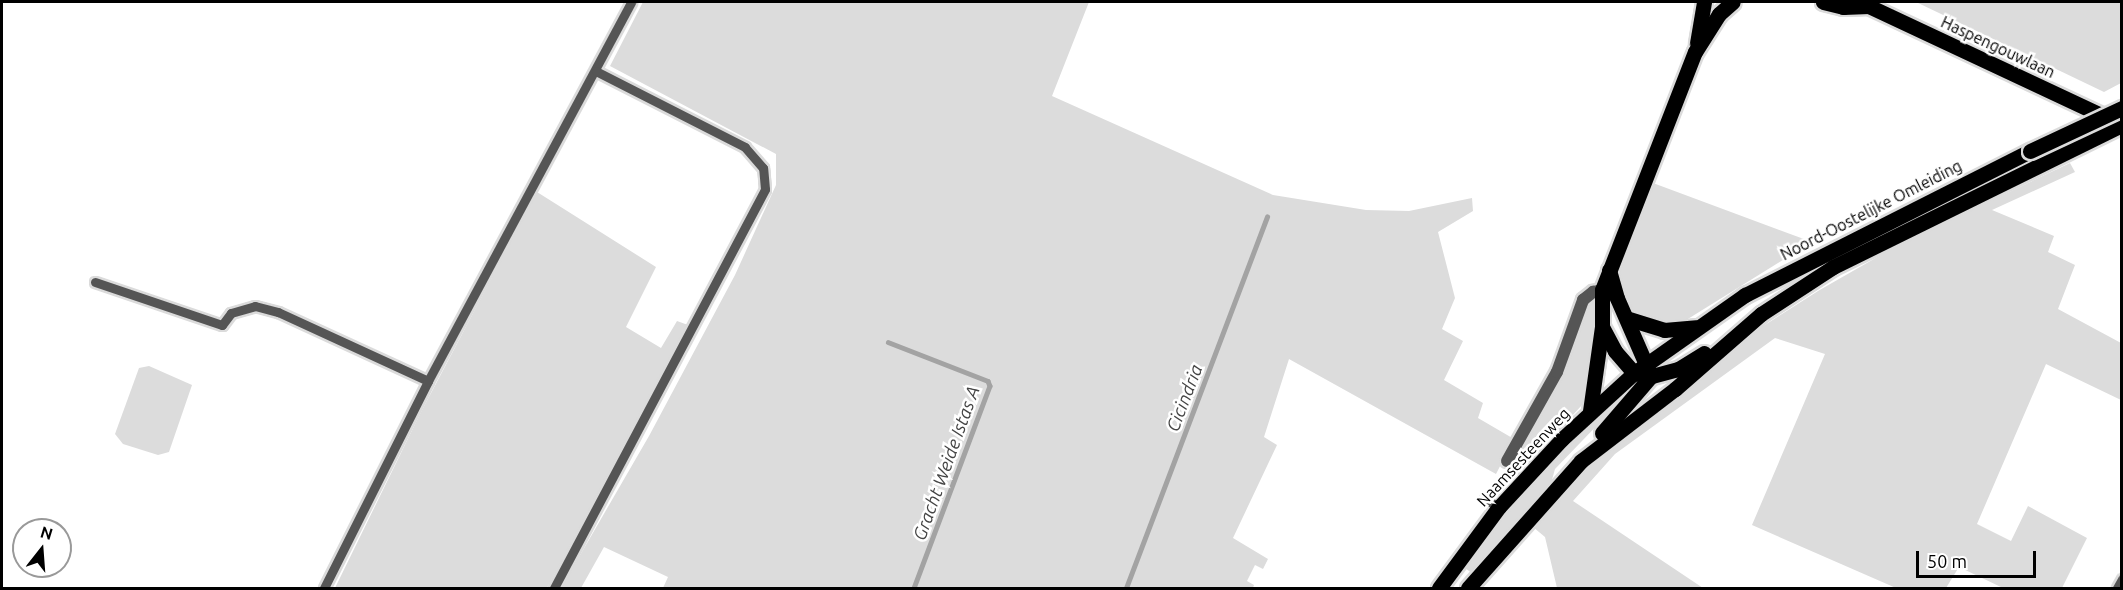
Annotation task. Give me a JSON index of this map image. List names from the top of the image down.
{
  "streets": {
    "main road": ["Haspengouwlaan", "Noord-Oostelijke Omleiding", "Naamsesteenweg"]
  },
  "crossings": [
    ["Haspengouwlaan", "Noord-Oostelijke Omleiding"],
    ["Noord-Oostelijke Omleiding", "Naamsesteenweg"]
  ],
  "water": ["Cicindria", "Gracht Weide Istas A"],
  "scale_bar": "50 m",
  "north": "top"
}
